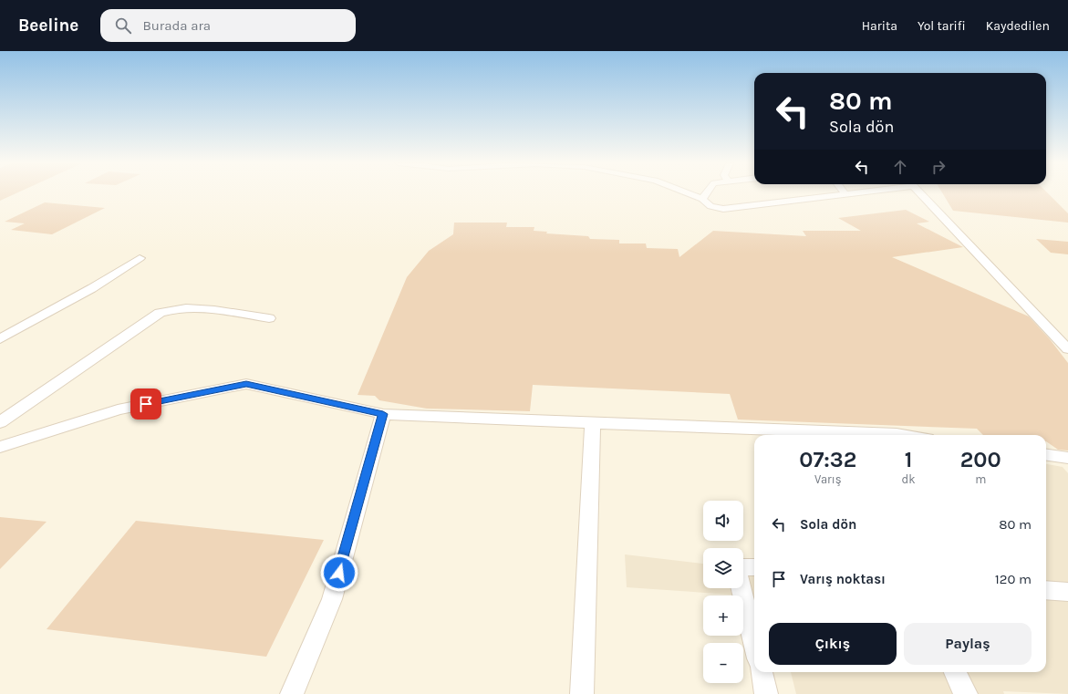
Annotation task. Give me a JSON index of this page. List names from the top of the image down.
{
  "page": {
    "header": "Beeline",
    "search": "Burada ara",
    "nav": ["Harita", "Yol tarifi", "Kaydedilen"],
    "turn": ["80 m", "Sola dön"],
    "eta": [
      "07:32",
      "Varış",
      "1",
      "dk",
      "200",
      "m"
    ],
    "list": [
      {
        "name": "Sola dön",
        "value": "80 m"
      },
      {
        "name": "Varış noktası",
        "value": "120 m"
      }
    ],
    "map_buttons": ["+", "−"],
    "buttons": ["Çıkış", "Paylaş"]
  }
}
